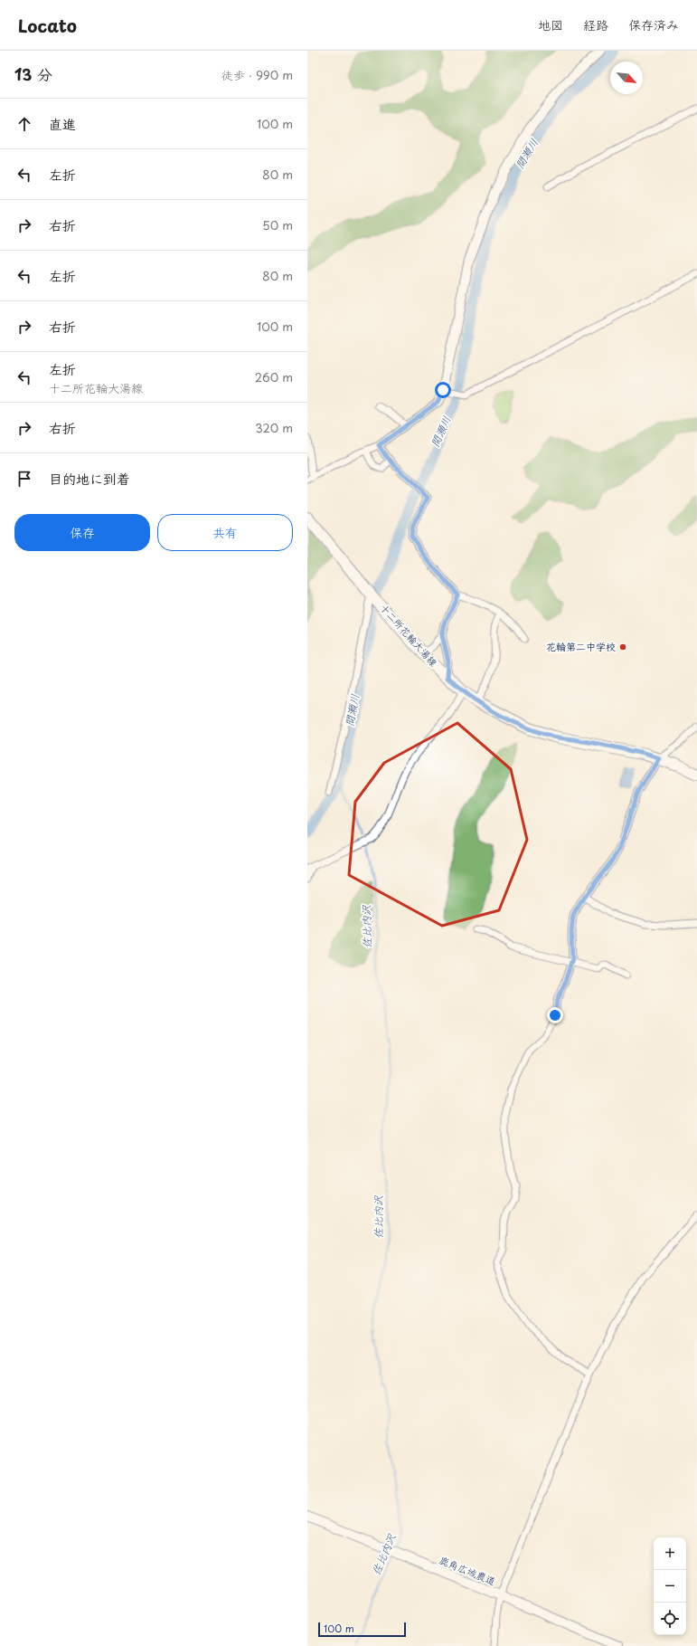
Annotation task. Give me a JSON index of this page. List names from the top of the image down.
{
  "streets": {
    "main road": ["十二所花輪大湯線"],
    "street": ["鹿角広域農道"]
  },
  "water": ["間瀬川", "佐比内沢"],
  "places": ["花輪第二中学校"],
  "scale_bar": "100 m",
  "north": "bottom right",
  "page": {
    "header": "Locato",
    "nav": ["地図", "経路", "保存済み"],
    "heading": ["13 分", "徒歩 · 990 m"],
    "list": [
      ["直進", "100 m"],
      ["左折", "80 m"],
      ["右折", "50 m"],
      ["左折", "80 m"],
      ["右折", "100 m"],
      ["左折", "十二所花輪大湯線", "260 m"],
      ["右折", "320 m"],
      "目的地に到着"
    ],
    "buttons": ["保存", "共有"],
    "map_buttons": ["+", "−"],
    "scale": "100 m"
  }
}
